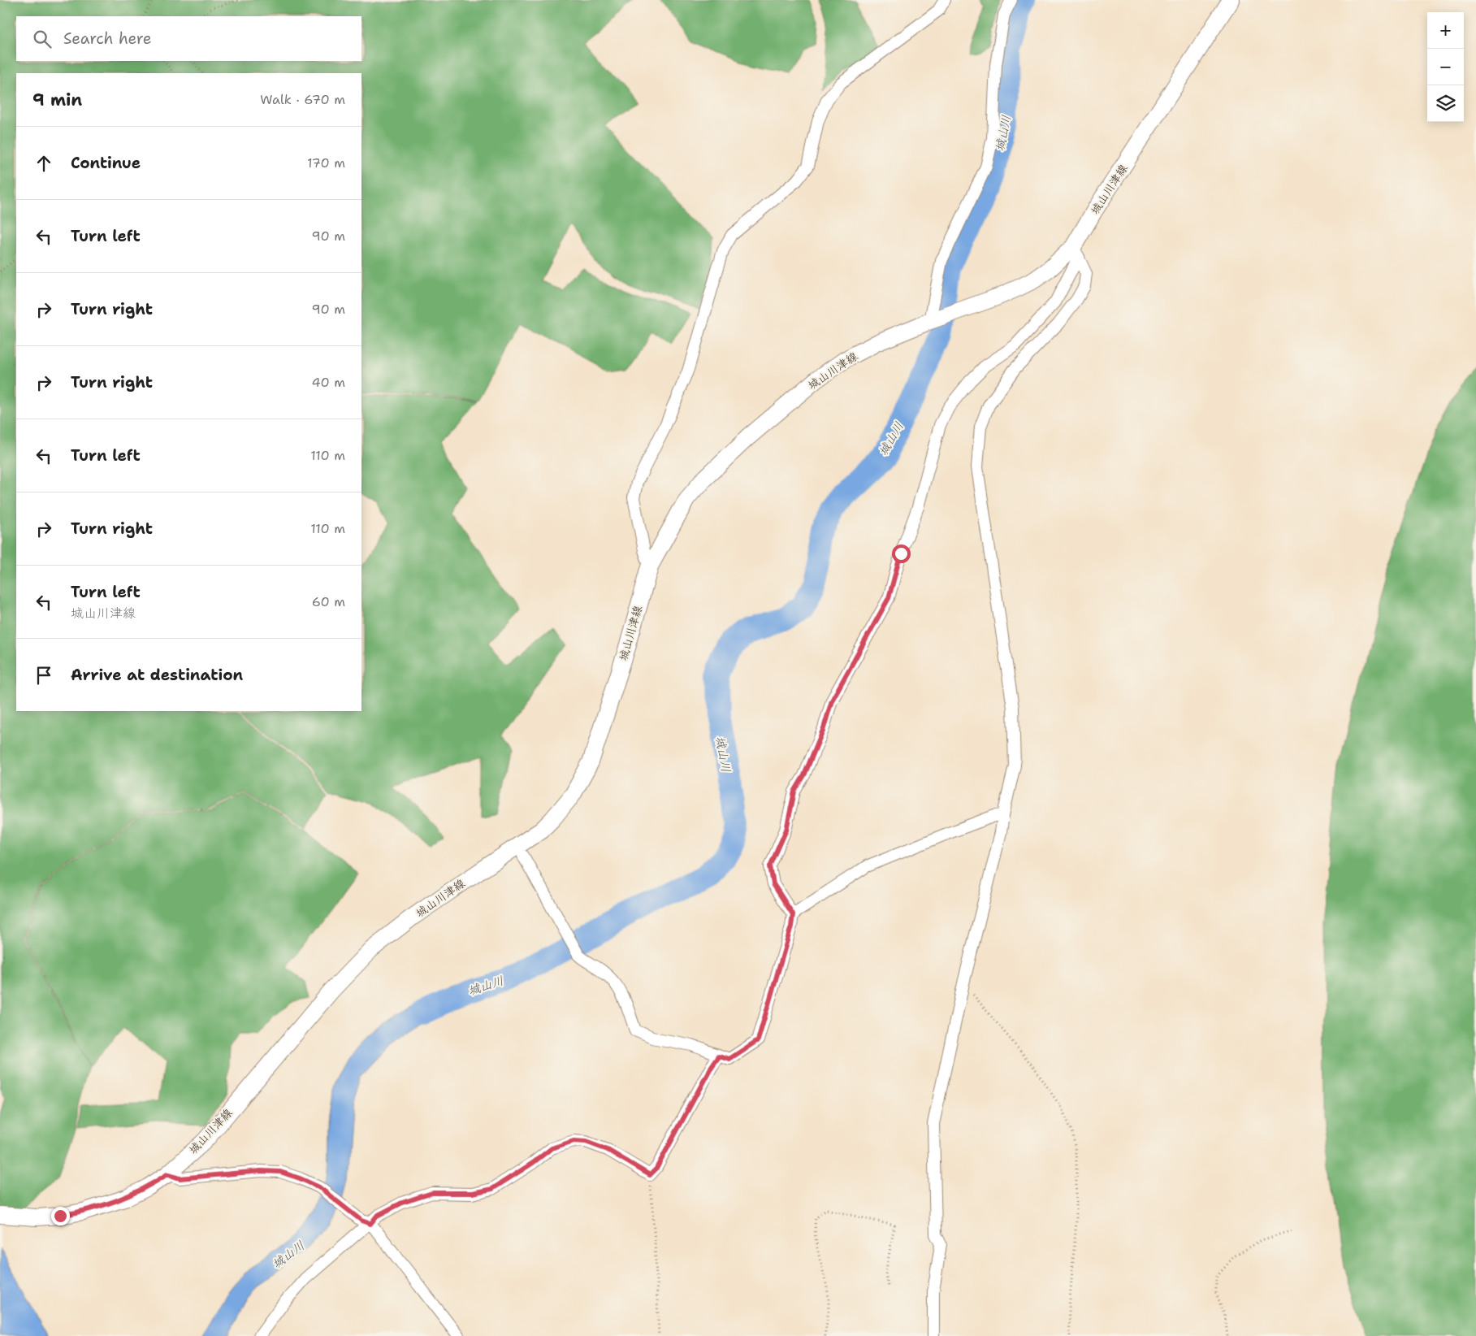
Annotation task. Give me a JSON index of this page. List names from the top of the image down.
{
  "streets": {
    "main road": ["城山川津線"]
  },
  "water": ["城山川"],
  "page": {
    "map_buttons": ["+", "−"],
    "search": "Search here",
    "heading": ["9 min", "Walk · 670 m"],
    "list": [
      ["Continue", "170 m"],
      ["Turn left", "90 m"],
      ["Turn right", "90 m"],
      ["Turn right", "40 m"],
      ["Turn left", "110 m"],
      ["Turn right", "110 m"],
      ["Turn left", "城山川津線", "60 m"],
      "Arrive at destination"
    ]
  }
}
